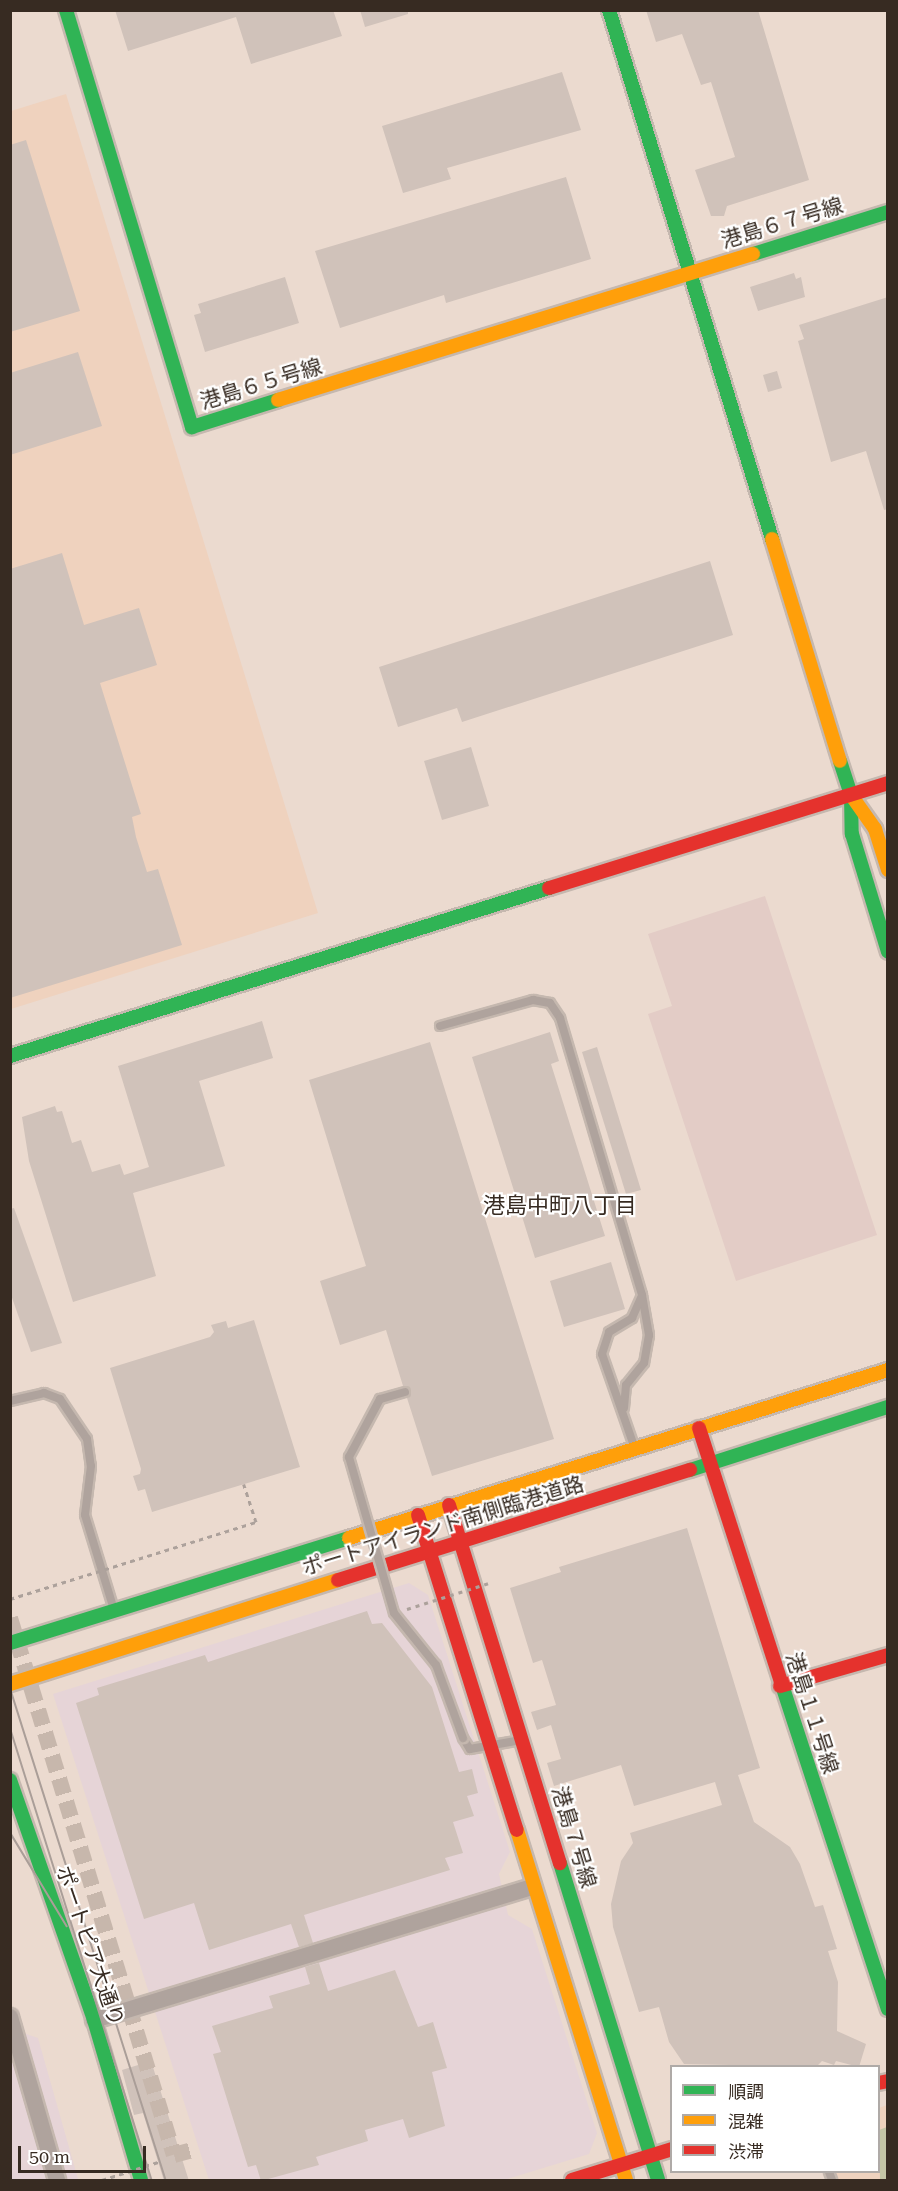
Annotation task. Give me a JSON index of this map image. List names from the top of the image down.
{
  "streets": {
    "street": [
      "港島６７号線",
      "港島６５号線",
      "ポートアイランド南側臨港道路",
      "港島１１号線",
      "港島７号線",
      "ポートピア大通り"
    ]
  },
  "crossings": [
    ["港島６７号線", "港島６５号線"],
    ["ポートアイランド南側臨港道路", "港島１１号線"],
    ["ポートアイランド南側臨港道路", "港島７号線"]
  ],
  "districts": ["港島中町八丁目"],
  "legend": ["順調", "混雑", "渋滞"],
  "scale_bar": "50 m"
}
